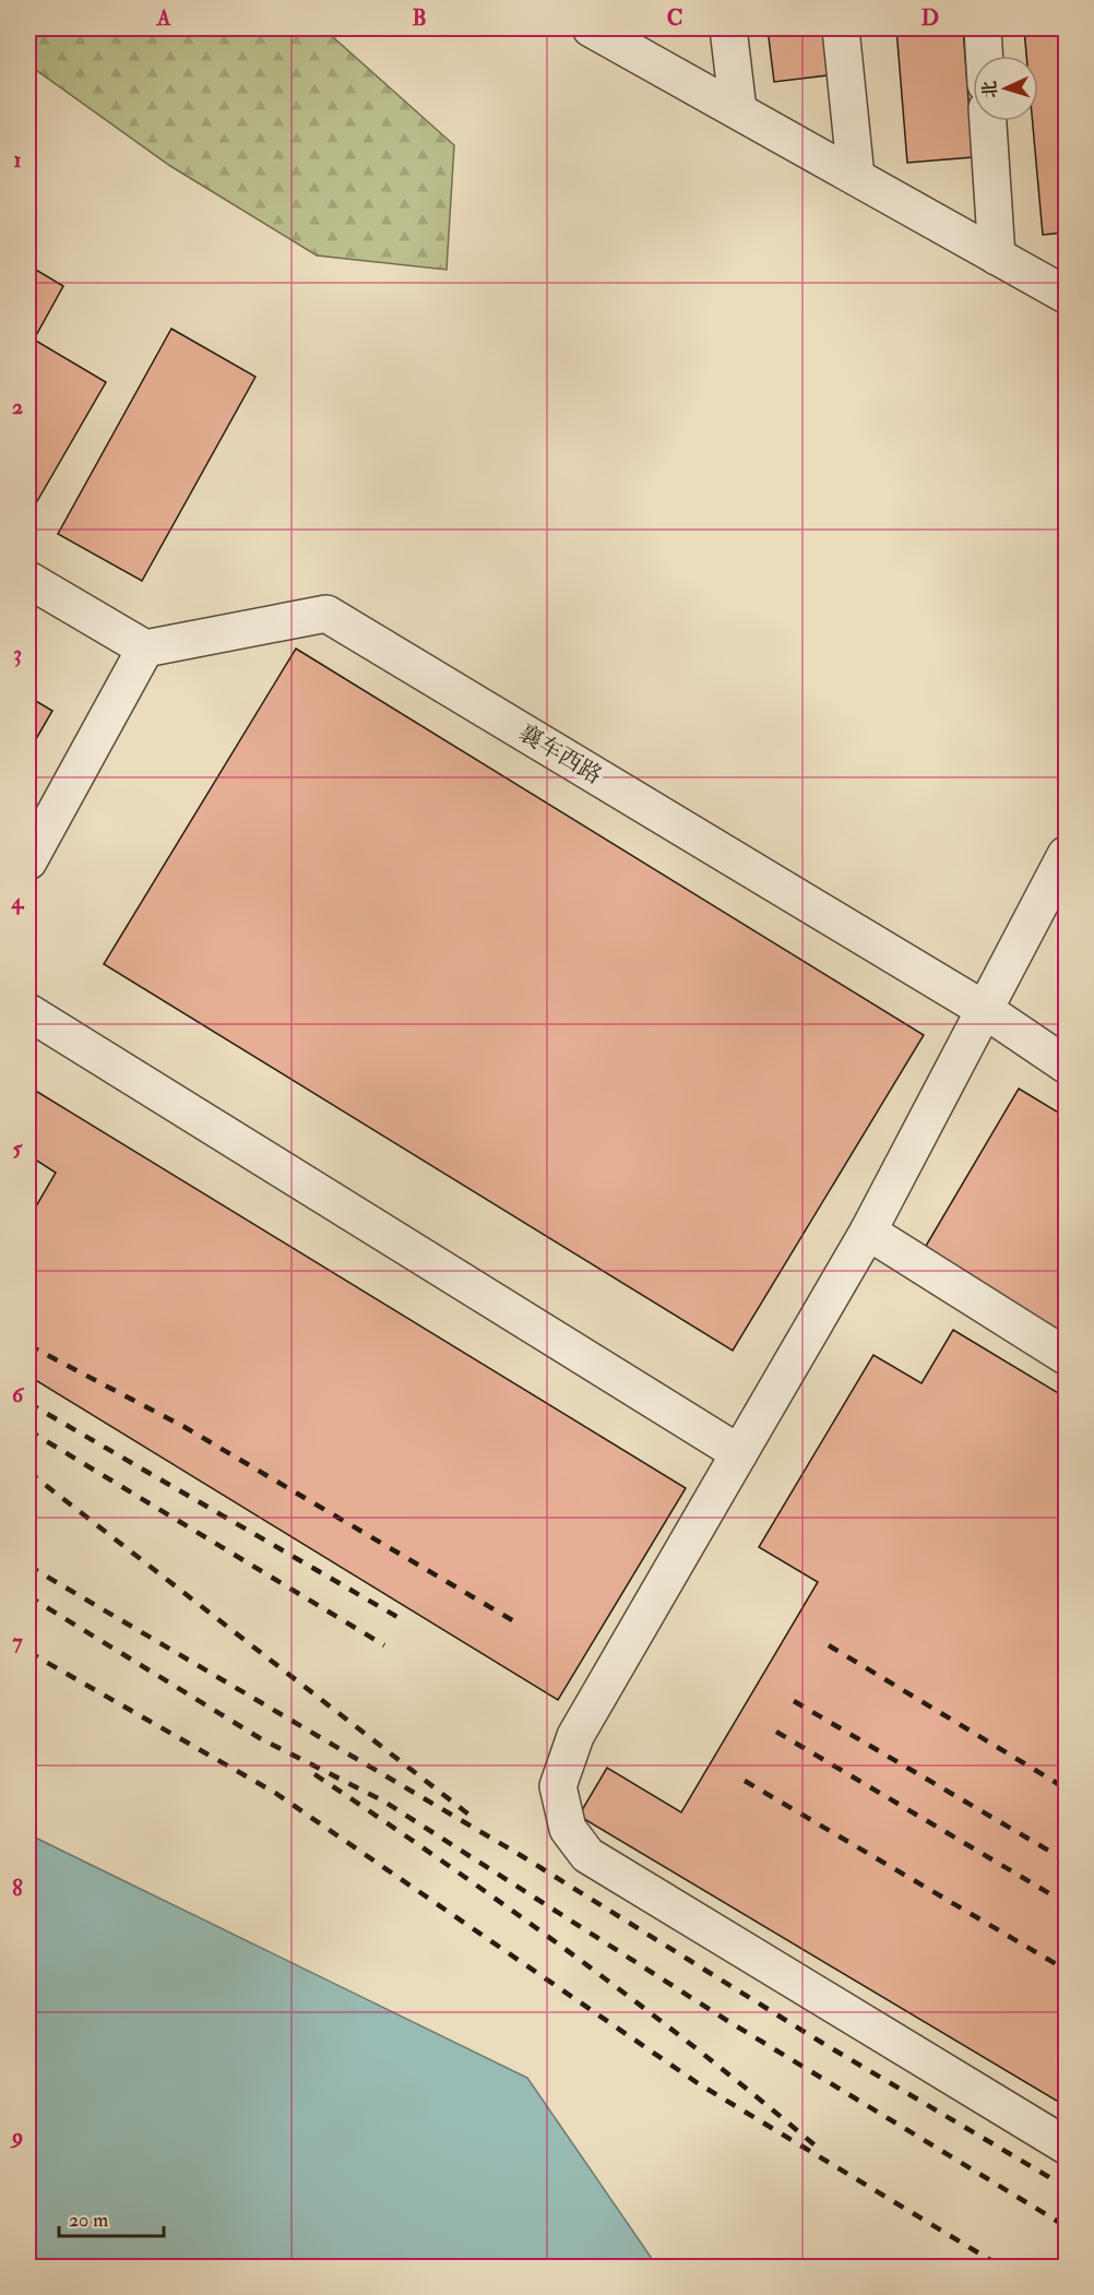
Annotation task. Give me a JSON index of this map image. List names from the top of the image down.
{
  "streets": {
    "street": ["襄车西路"]
  },
  "scale_bar": "20 m",
  "north": "left",
  "grid": {
    "columns": [
      "A",
      "B",
      "C",
      "D"
    ],
    "rows": [
      "1",
      "2",
      "3",
      "4",
      "5",
      "6",
      "7",
      "8",
      "9"
    ]
  }
}
